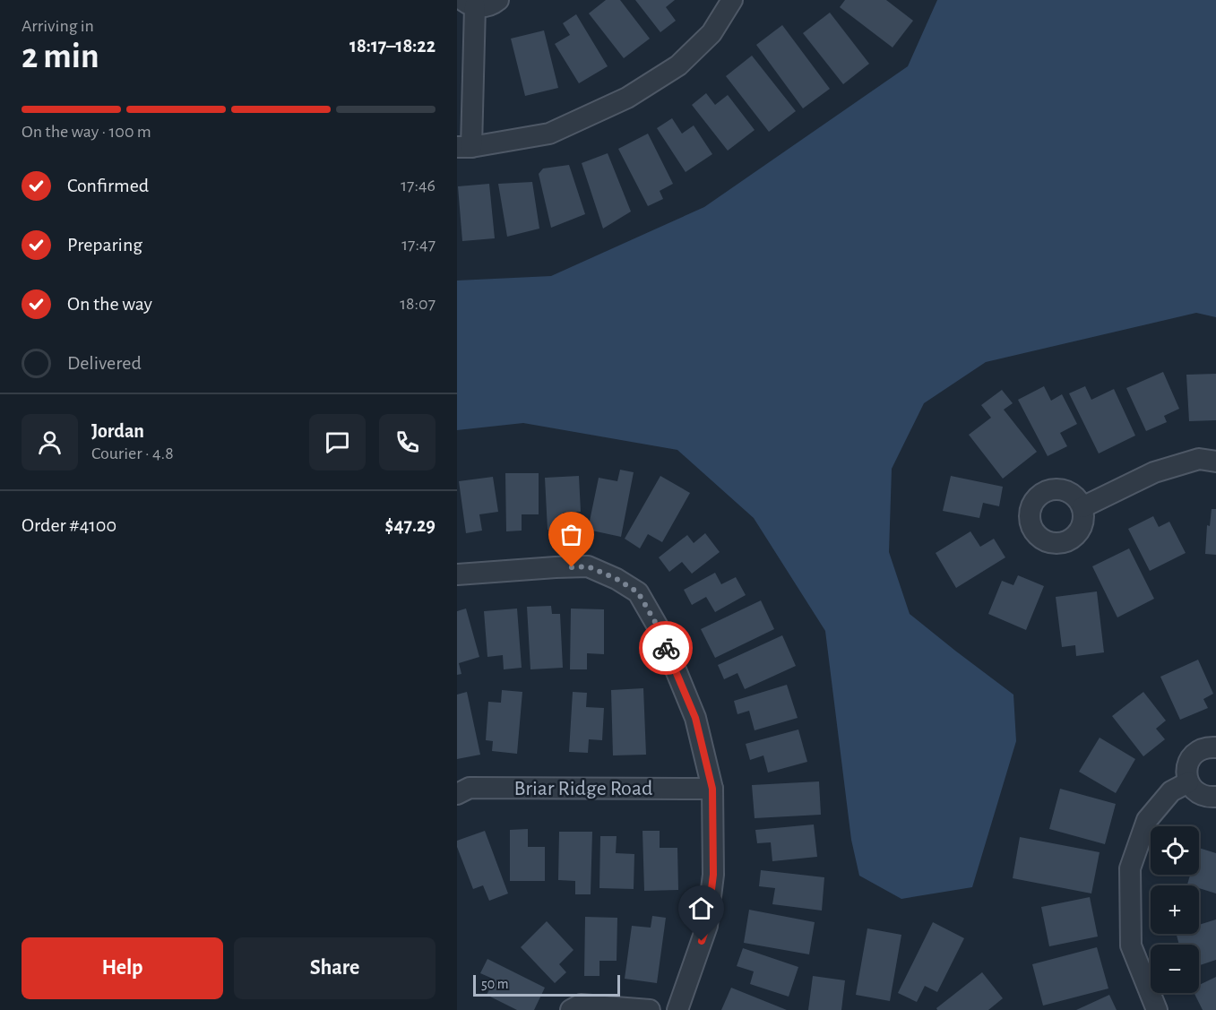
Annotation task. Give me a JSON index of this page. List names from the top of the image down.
{
  "streets": {
    "street": ["Briar Ridge Road"]
  },
  "scale_bar": "50 m",
  "page": {
    "heading": ["2 min", "Arriving in", "18:17–18:22"],
    "panel": [
      "Jordan",
      "Courier · 4.8",
      "Order #4100",
      "$47.29"
    ],
    "bar": "On the way · 100 m",
    "list": [
      ["Confirmed", "17:46"],
      ["Preparing", "17:47"],
      ["On the way", "18:07"],
      "Delivered"
    ],
    "map_buttons": ["+", "−"],
    "buttons": ["Help", "Share"],
    "scale": "50 m"
  }
}
